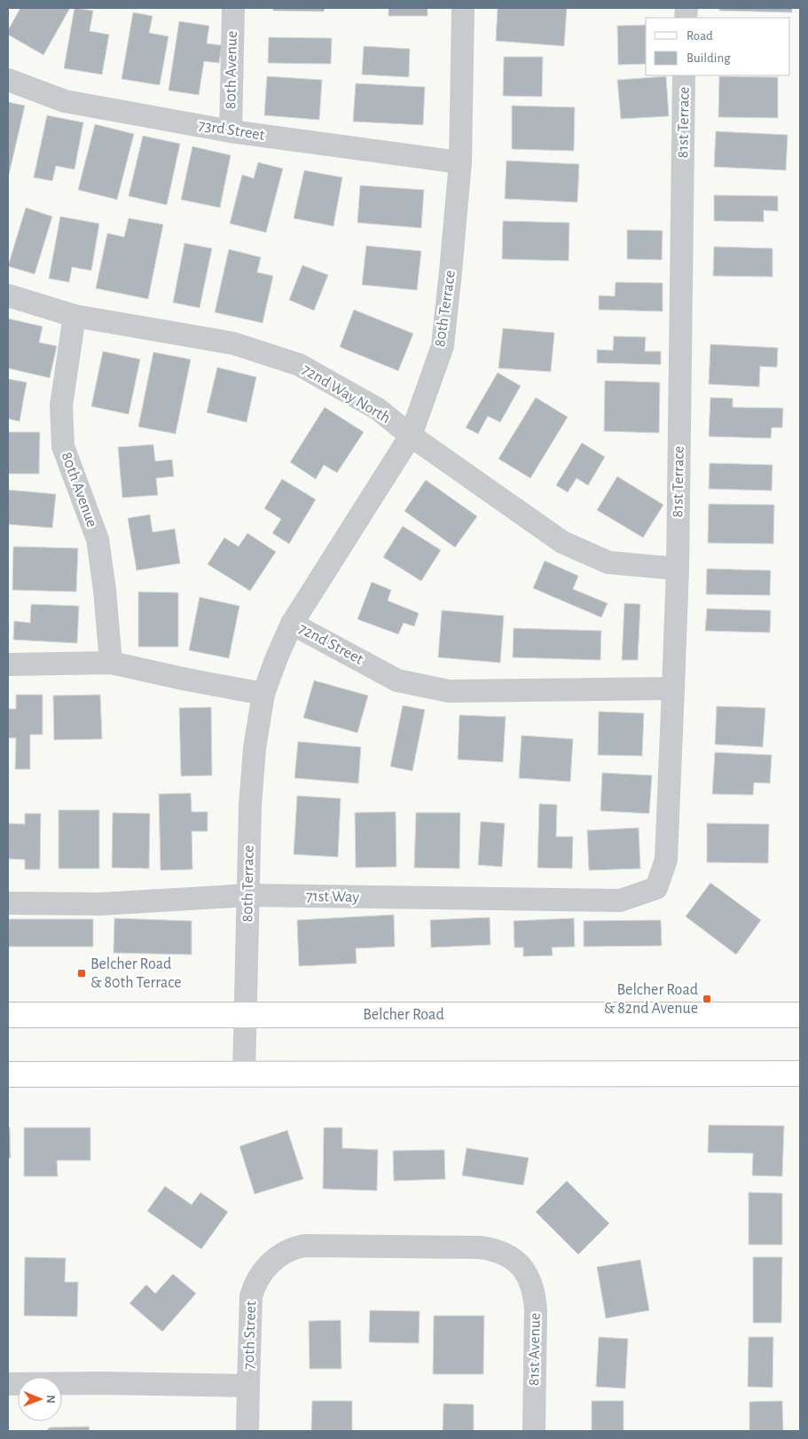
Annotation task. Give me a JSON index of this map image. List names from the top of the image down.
{
  "streets": {
    "main road": ["Belcher Road"],
    "street": [
      "80th Avenue",
      "81st Terrace",
      "73rd Street",
      "80th Terrace",
      "72nd Way North",
      "72nd Street",
      "71st Way",
      "70th Street",
      "81st Avenue"
    ]
  },
  "crossings": [
    ["80th Avenue", "73rd Street"],
    ["80th Avenue", "72nd Way North"],
    ["81st Terrace", "72nd Way North"],
    ["81st Terrace", "72nd Street"],
    ["81st Terrace", "71st Way"],
    ["73rd Street", "80th Terrace"],
    ["80th Terrace", "72nd Way North"],
    ["80th Terrace", "72nd Street"],
    ["80th Terrace", "71st Way"],
    ["80th Terrace", "Belcher Road"],
    ["70th Street", "81st Avenue"]
  ],
  "places": {
    "transit": ["Belcher Road & 80th Terrace", "Belcher Road & 82nd Avenue"]
  },
  "legend": ["Road", "Building"],
  "north": "right"
}
